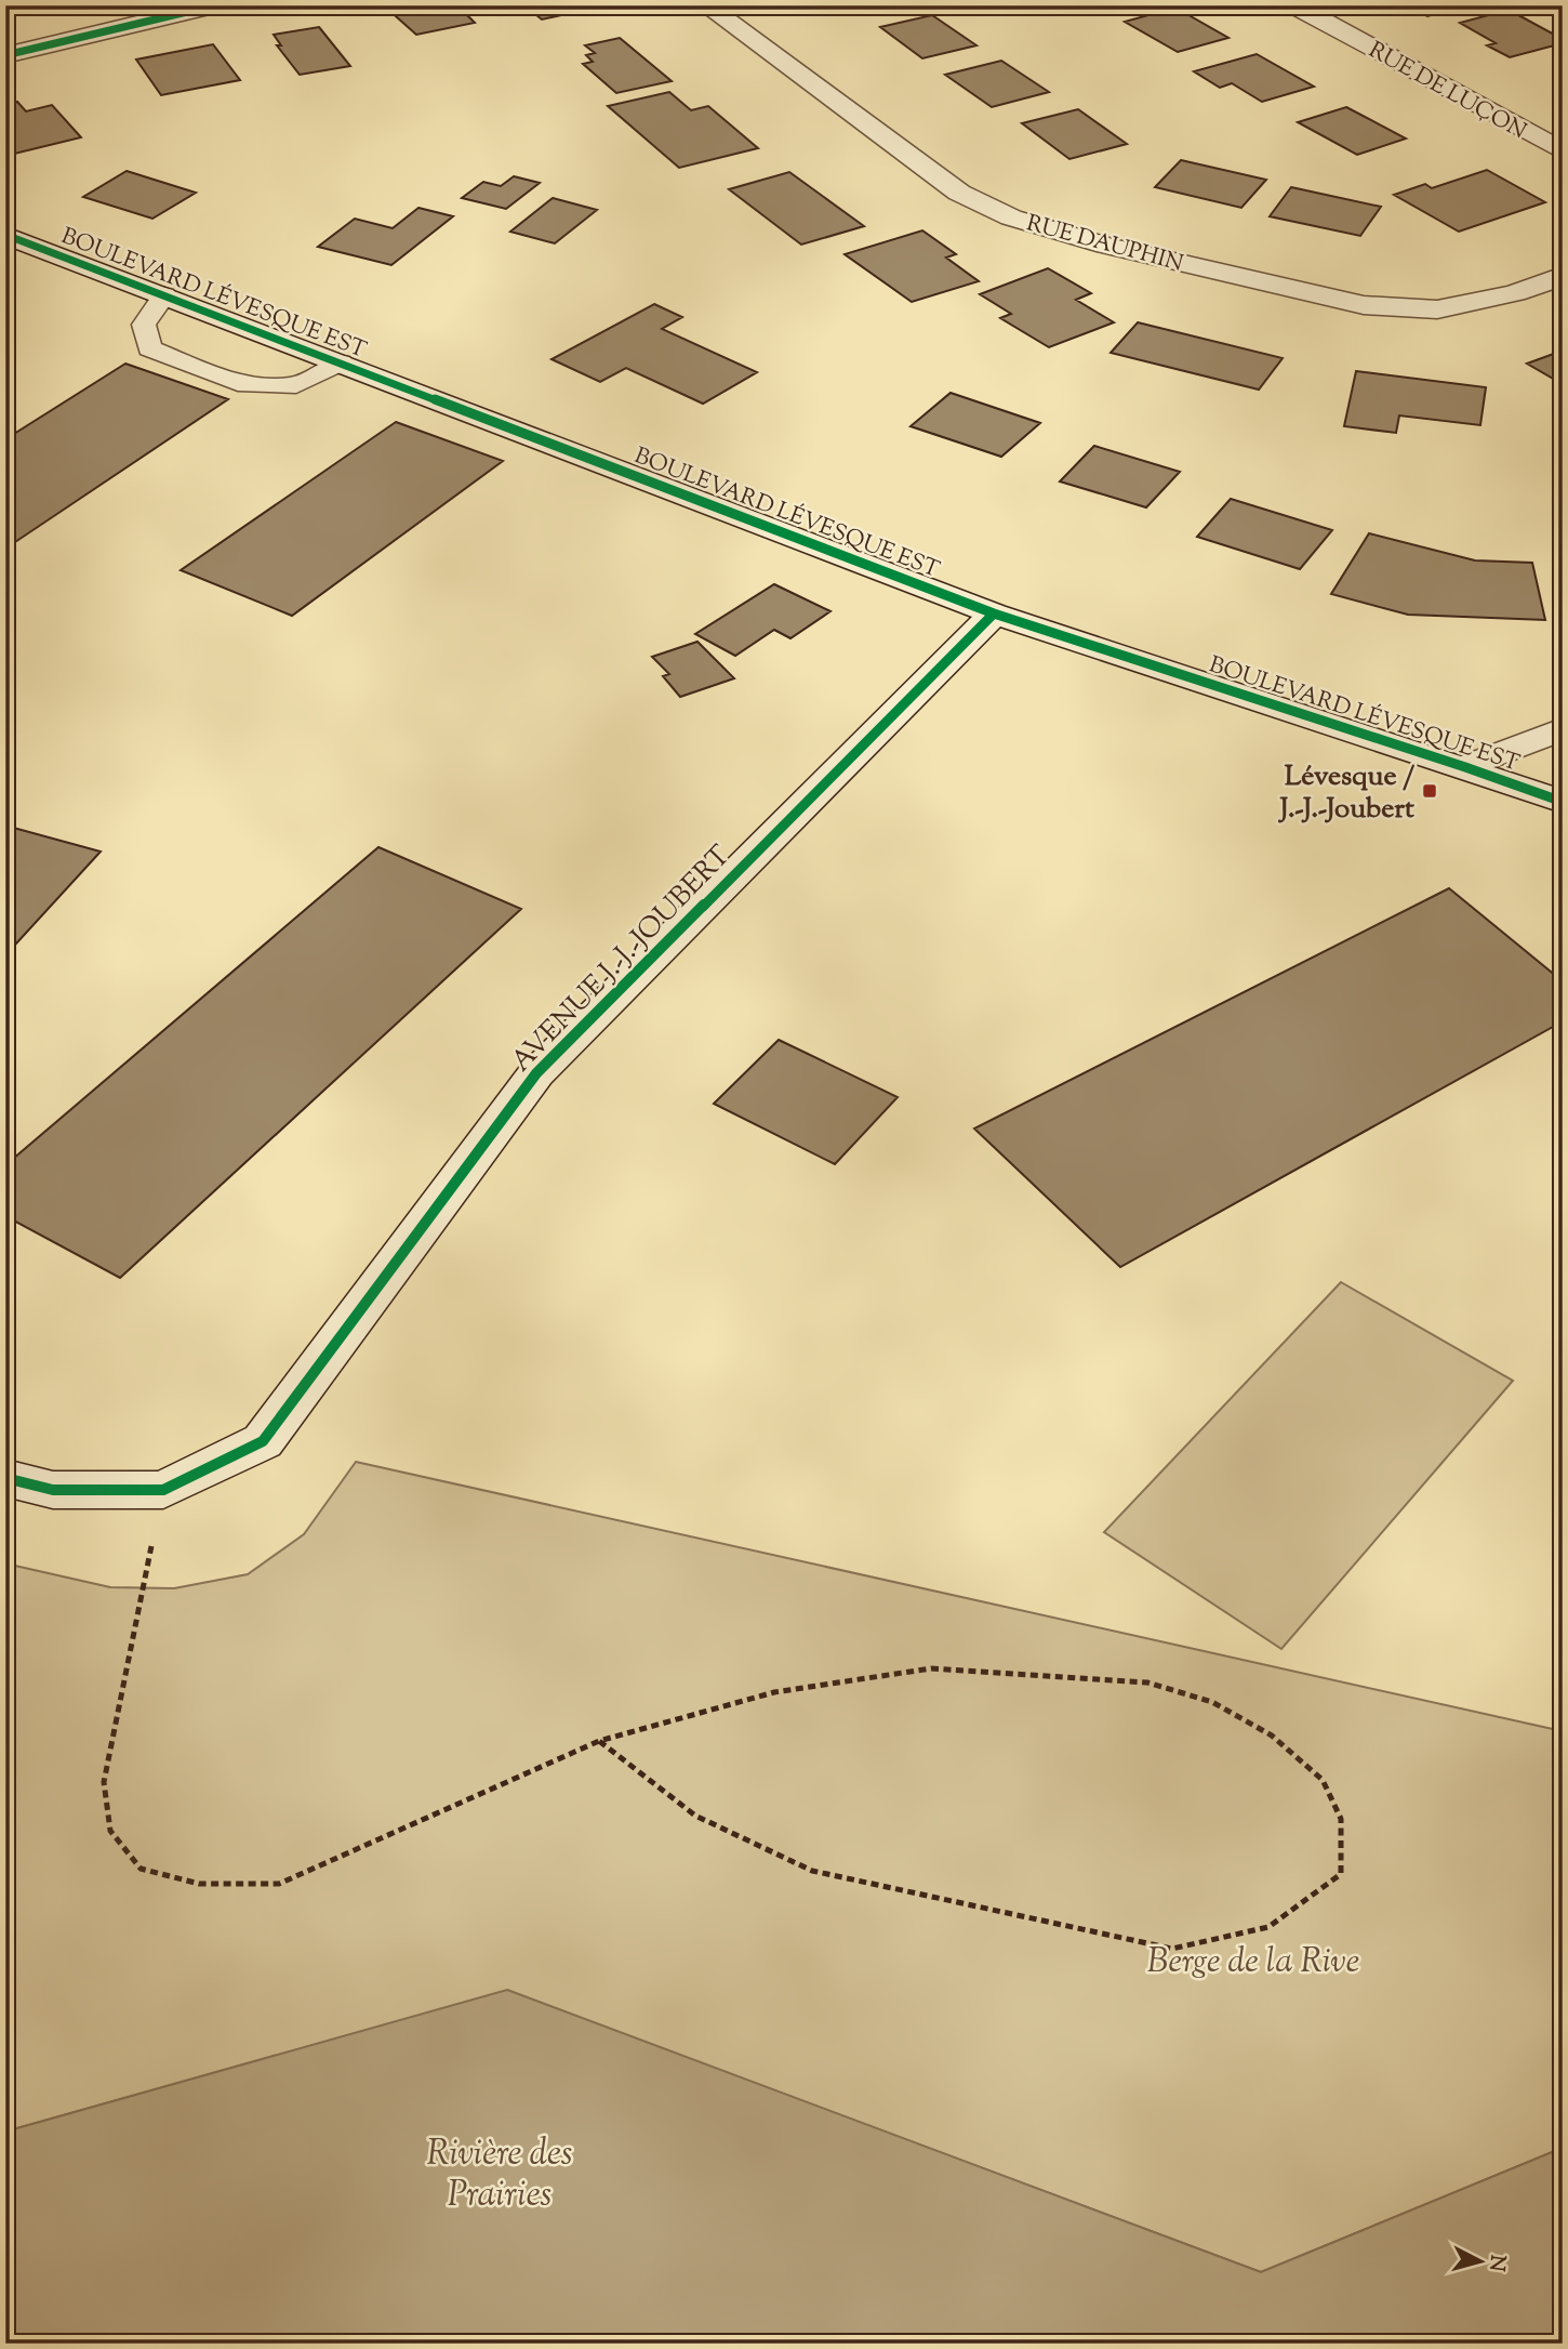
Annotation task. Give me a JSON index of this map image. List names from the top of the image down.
{
  "streets": {
    "street": [
      "RUE DE LUÇON",
      "RUE DAUPHIN",
      "BOULEVARD LÉVESQUE EST",
      "AVENUE J.-J.-JOUBERT"
    ]
  },
  "crossings": [
    ["BOULEVARD LÉVESQUE EST", "AVENUE J.-J.-JOUBERT"]
  ],
  "water": ["Rivière des Prairies"],
  "parks": ["Berge de la Rive"],
  "places": {
    "transit": ["Lévesque / J.-J.-Joubert"]
  },
  "north": "right"
}
